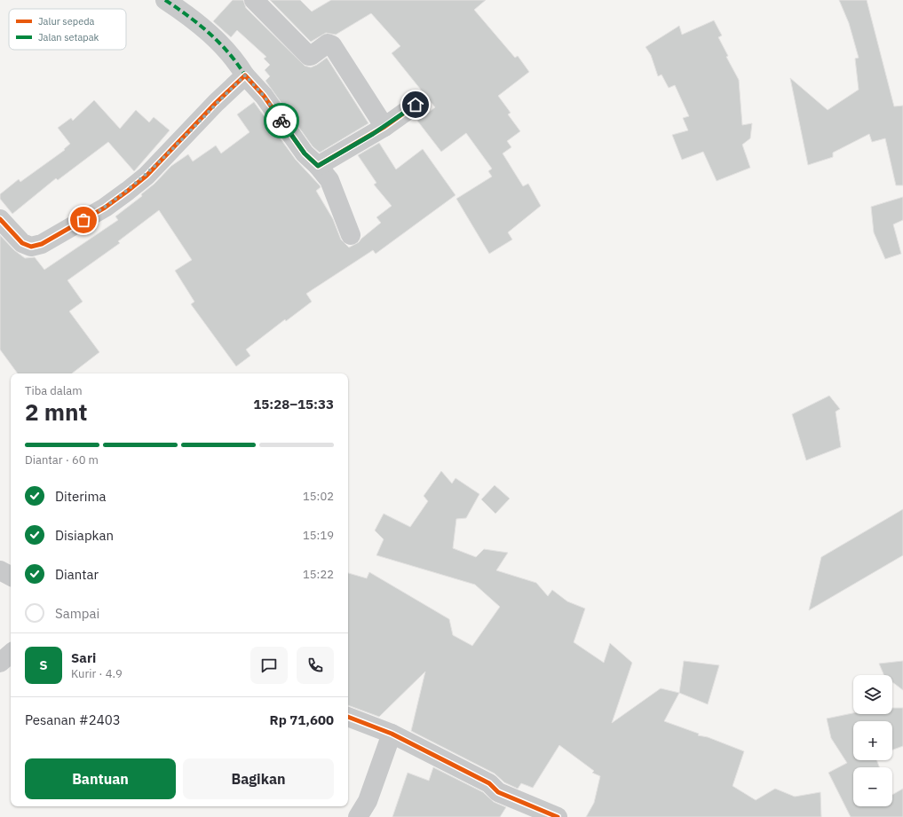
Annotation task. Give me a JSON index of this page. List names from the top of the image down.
{
  "legend": ["Jalur sepeda", "Jalan setapak"],
  "page": {
    "heading": ["2 mnt", "Tiba dalam", "15:28–15:33"],
    "panel": [
      "Sari",
      "Kurir · 4.9",
      "Pesanan #2403",
      "Rp 71,600"
    ],
    "bar": "Diantar · 60 m",
    "list": [
      ["Diterima", "15:02"],
      ["Disiapkan", "15:19"],
      ["Diantar", "15:22"],
      "Sampai"
    ],
    "round": "S",
    "map_buttons": ["+", "−"],
    "buttons": ["Bantuan", "Bagikan"]
  }
}
